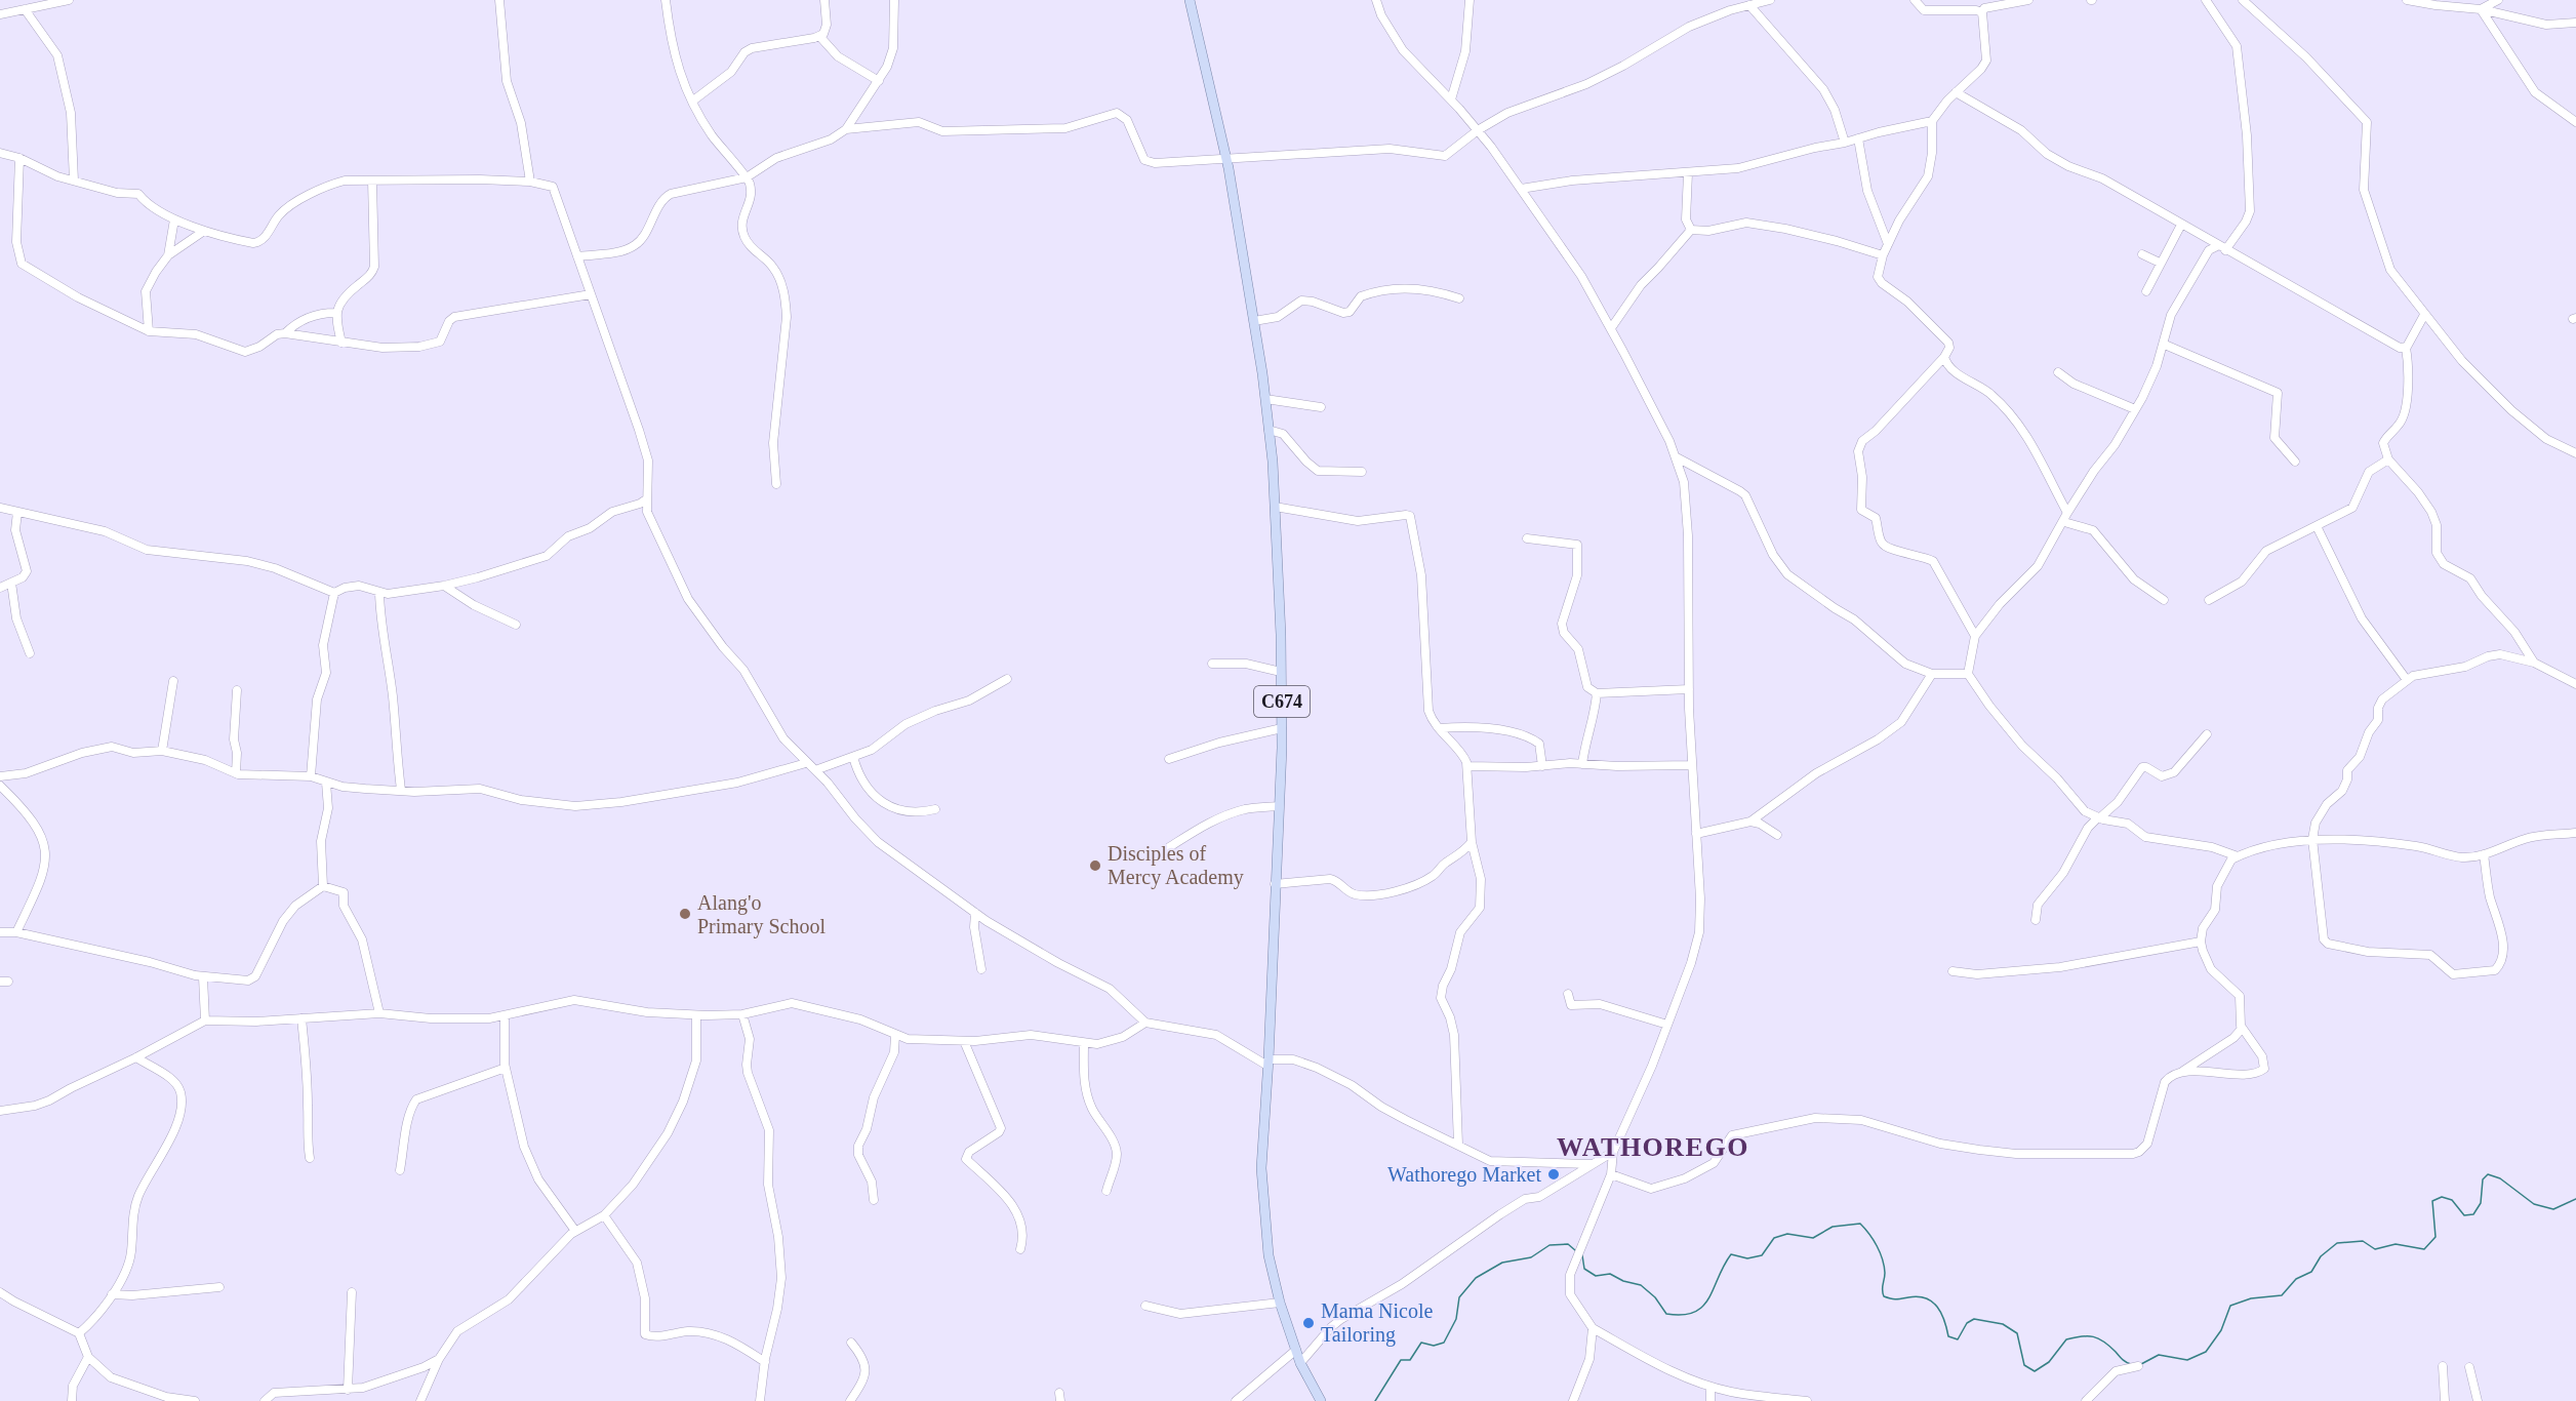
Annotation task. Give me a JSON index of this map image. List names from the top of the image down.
{
  "streets": {
    "main road": ["C674"]
  },
  "districts": ["WATHOREGO"],
  "places": [
    "Disciples of Mercy Academy",
    "Alang'o Primary School",
    "Wathorego Market",
    "Mama Nicole Tailoring"
  ]
}
